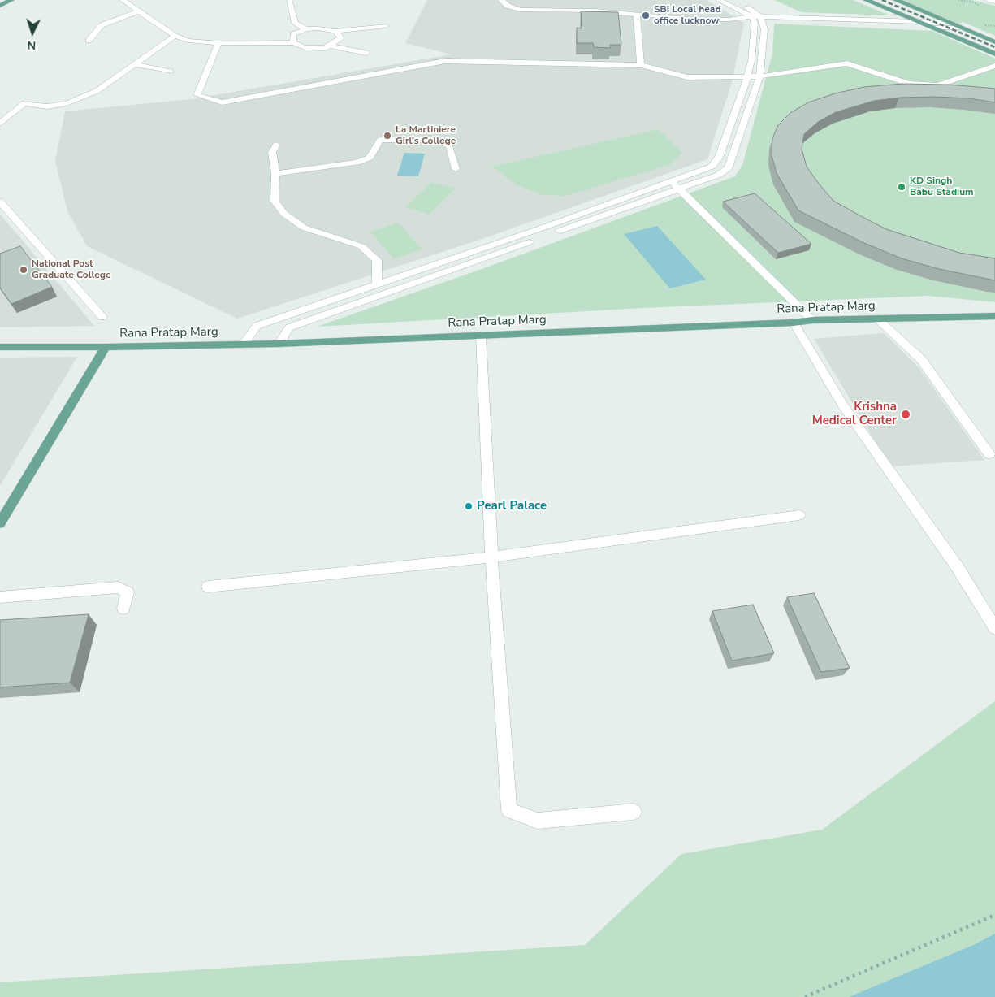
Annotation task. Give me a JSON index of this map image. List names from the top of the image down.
{
  "streets": {
    "main road": ["Rana Pratap Marg"]
  },
  "places": [
    "SBI Local head office lucknow",
    "La Martiniere Girl's College",
    "KD Singh Babu Stadium",
    "National Post Graduate College",
    "Krishna Medical Center",
    "Pearl Palace"
  ],
  "north": "bottom"
}
